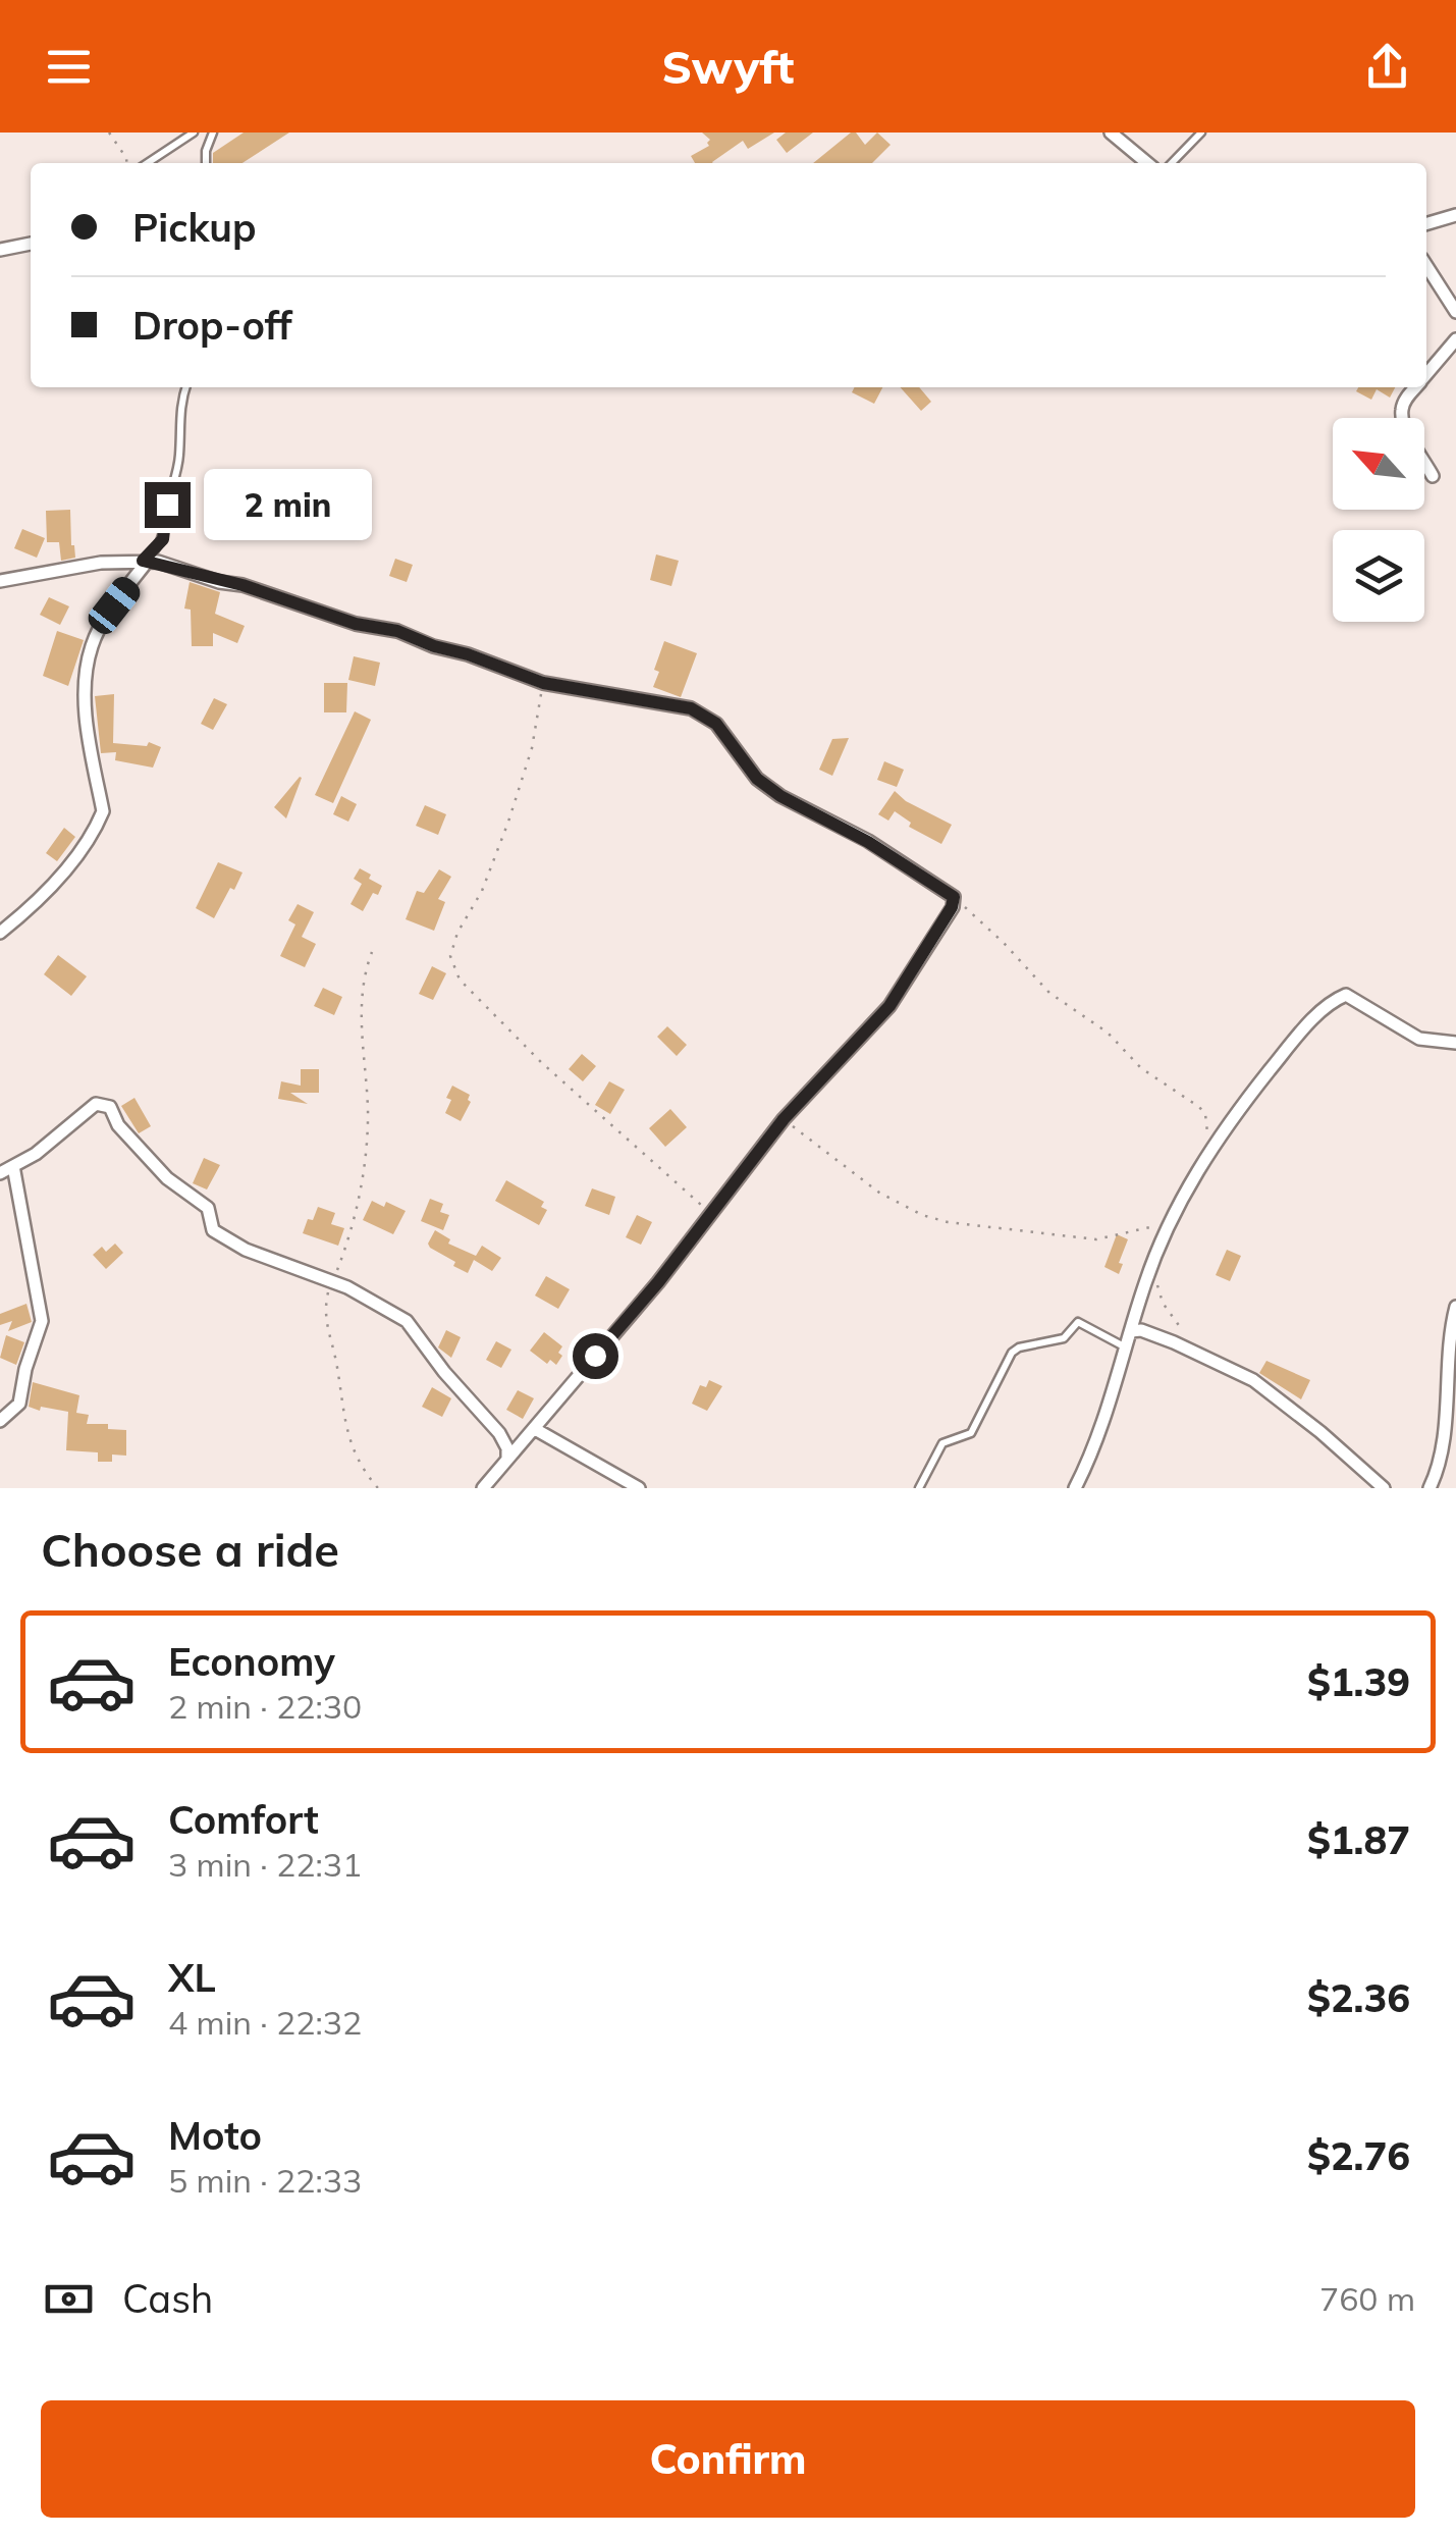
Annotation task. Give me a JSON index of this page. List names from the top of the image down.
{
  "north": "top left",
  "page": {
    "header": "Swyft",
    "banner": ["Pickup", "Drop-off"],
    "bubble": "2 min",
    "heading": "Choose a ride",
    "list": [
      {
        "name": "Economy",
        "note": "2 min · 22:30",
        "value": "$1.39"
      },
      {
        "name": "Comfort",
        "note": "3 min · 22:31",
        "value": "$1.87"
      },
      {
        "name": "XL",
        "note": "4 min · 22:32",
        "value": "$2.36"
      },
      {
        "name": "Moto",
        "note": "5 min · 22:33",
        "value": "$2.76"
      }
    ],
    "pay": ["Cash", "760 m"],
    "buttons": "Confirm"
  }
}
